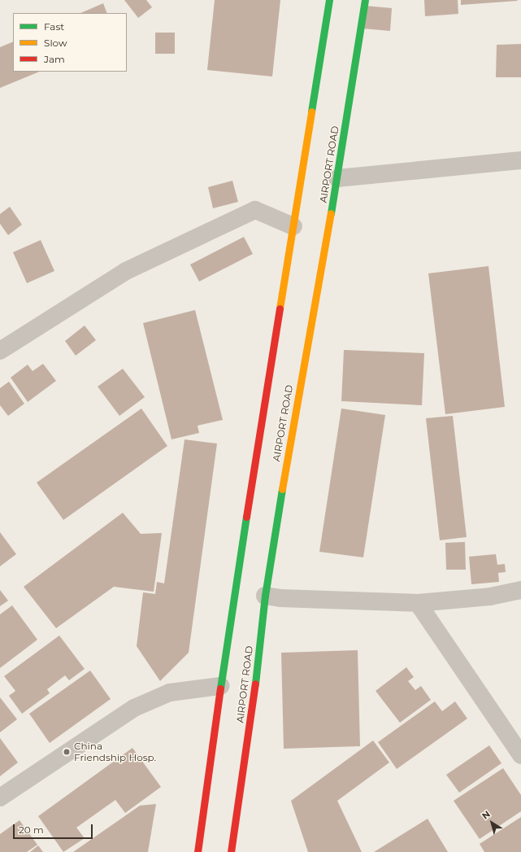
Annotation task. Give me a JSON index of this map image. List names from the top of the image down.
{
  "streets": {
    "main road": ["AIRPORT ROAD"]
  },
  "places": ["China Friendship Hosp."],
  "legend": ["Fast", "Slow", "Jam"],
  "scale_bar": "20 m",
  "north": "top left"
}
